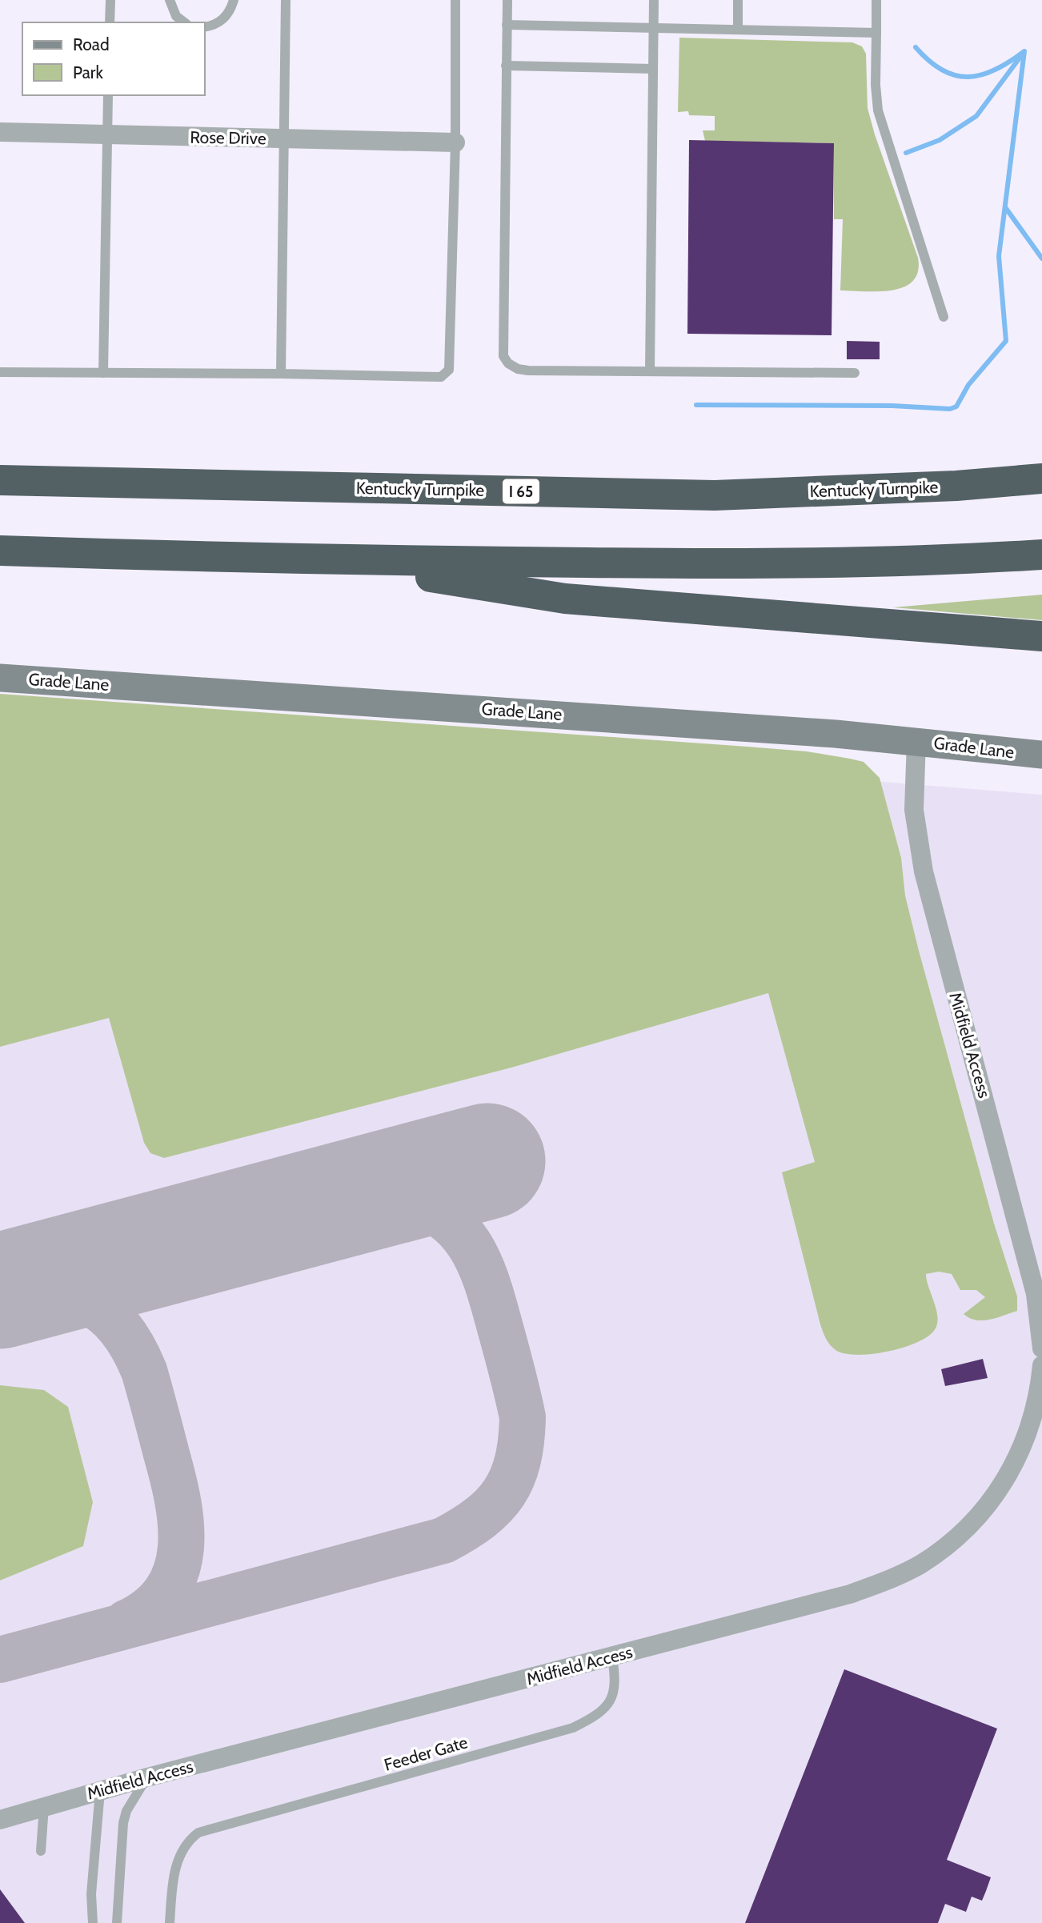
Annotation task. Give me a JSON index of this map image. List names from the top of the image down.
{
  "streets": {
    "highway": ["Kentucky Turnpike", "I 65"],
    "main road": ["Grade Lane"],
    "street": ["Rose Drive", "Midfield Access"],
    "lane": ["Feeder Gate"]
  },
  "crossings": [
    ["Grade Lane", "Midfield Access"],
    ["Midfield Access", "Feeder Gate"]
  ],
  "legend": ["Road", "Park"]
}
